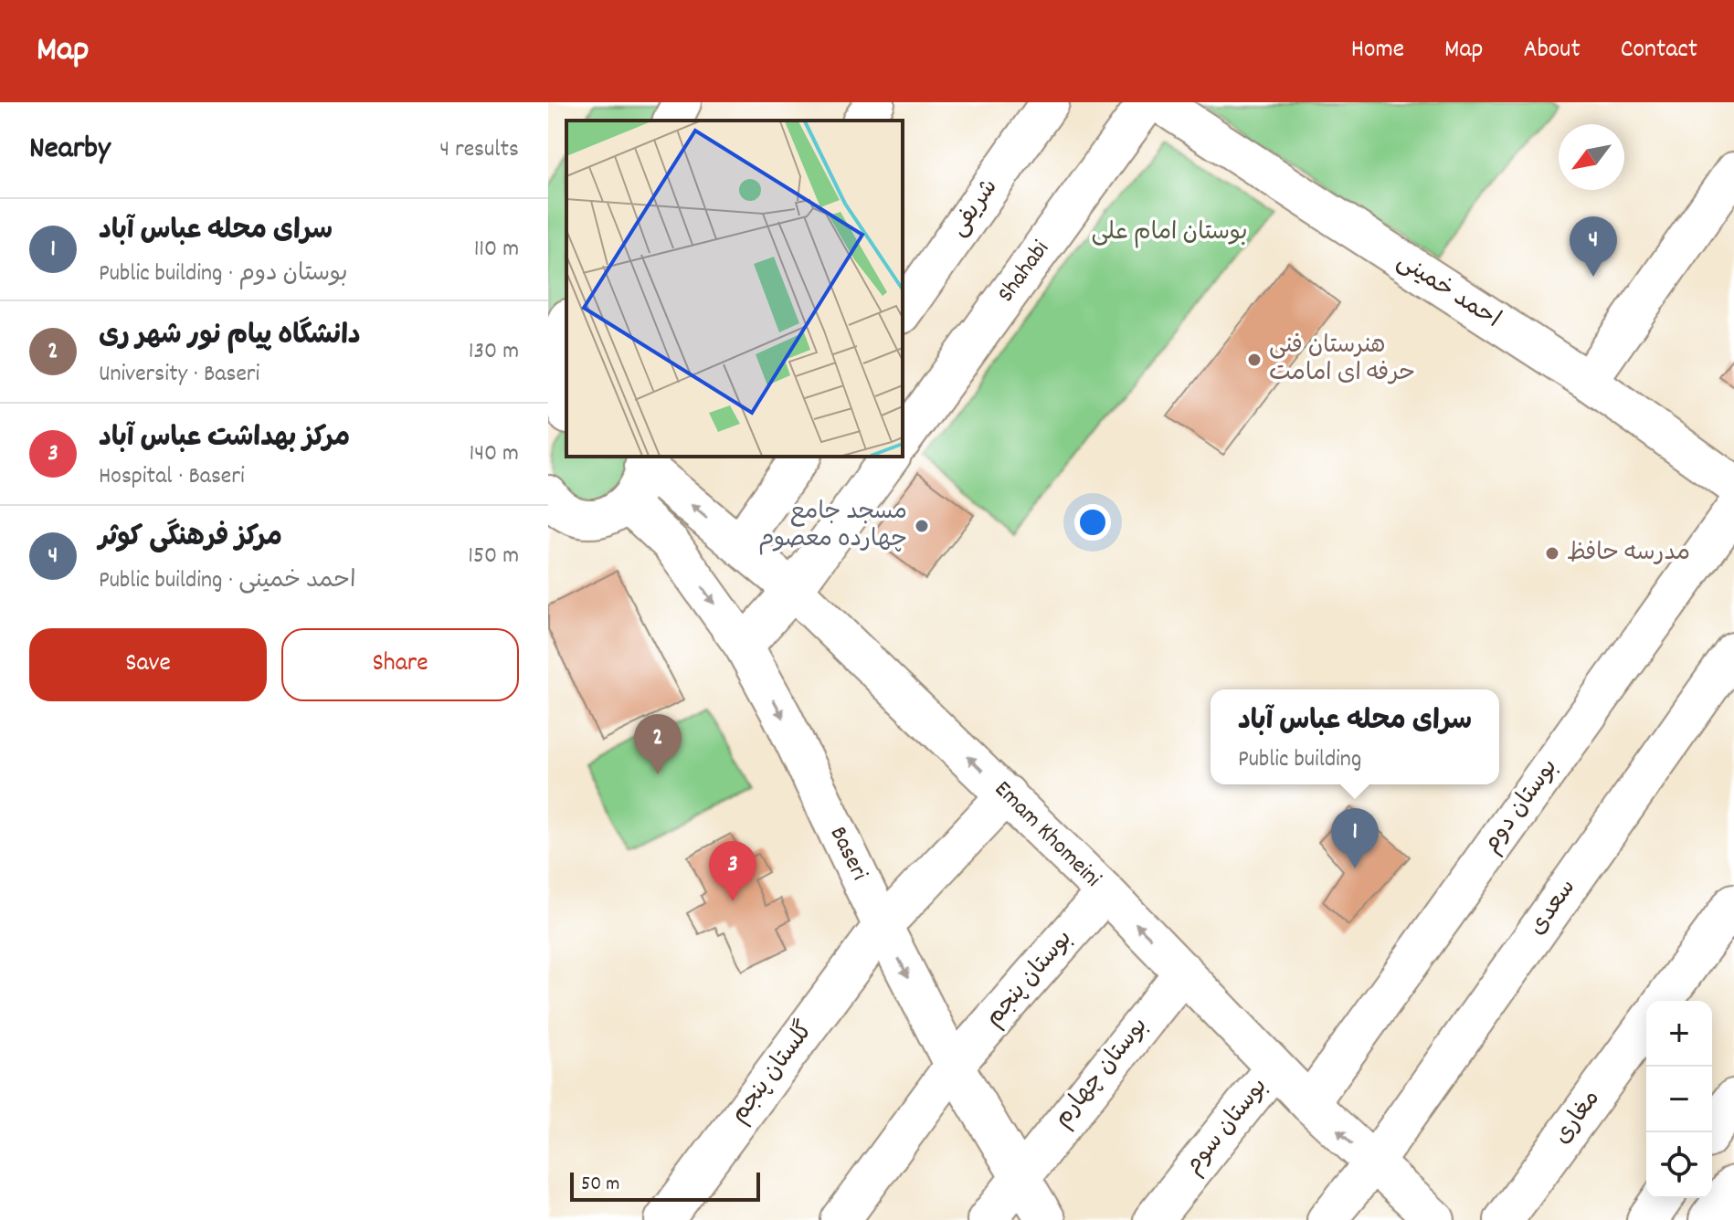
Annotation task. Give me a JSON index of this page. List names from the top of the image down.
{
  "streets": {
    "street": [
      "شریفی",
      "Shahabi",
      "احمد خمینی",
      "بوستان دوم",
      "Emam Khomeini",
      "Baseri",
      "سعدی",
      "بوستان پنجم",
      "گلستان پنجم",
      "بوستان چهارم",
      "مغاری",
      "بوستان سوم"
    ]
  },
  "crossings": [
    ["بوستان دوم", "Emam Khomeini"],
    ["Emam Khomeini", "سعدی"],
    ["Emam Khomeini", "بوستان پنجم"],
    ["Emam Khomeini", "گلستان پنجم"],
    ["Emam Khomeini", "بوستان چهارم"],
    ["Emam Khomeini", "بوستان سوم"],
    ["Baseri", "بوستان پنجم"],
    ["Baseri", "گلستان پنجم"],
    ["Baseri", "بوستان چهارم"]
  ],
  "one_way": ["Emam Khomeini", "Baseri"],
  "parks": ["بوستان امام علی"],
  "places": ["هنرستان فنی حرفه ای امامت", "مسجد جامع چهارده معصوم", "مدرسه حافظ"],
  "scale_bar": "50 m",
  "north": "bottom left",
  "page": {
    "header": "Map",
    "nav": [
      "Home",
      "Map",
      "About",
      "Contact"
    ],
    "heading": ["Nearby", "4 results"],
    "list": [
      {
        "mark": "1",
        "name": "سرای محله عباس آباد",
        "note": "Public building · بوستان دوم",
        "value": "110 m"
      },
      {
        "mark": "2",
        "name": "دانشگاه پیام نور شهر ری",
        "note": "University · Baseri",
        "value": "130 m"
      },
      {
        "mark": "3",
        "name": "مرکز ‌بهداشت عباس آباد",
        "note": "Hospital · Baseri",
        "value": "140 m"
      },
      {
        "mark": "4",
        "name": "مرکز فرهنگی کوثر",
        "note": "Public building · احمد خمینی",
        "value": "150 m"
      }
    ],
    "pins": [
      "4",
      "2",
      "1",
      "3"
    ],
    "buttons": ["Save", "Share"],
    "popup": ["سرای محله عباس آباد", "Public building"],
    "map_buttons": ["+", "−"],
    "scale": "50 m"
  }
}
